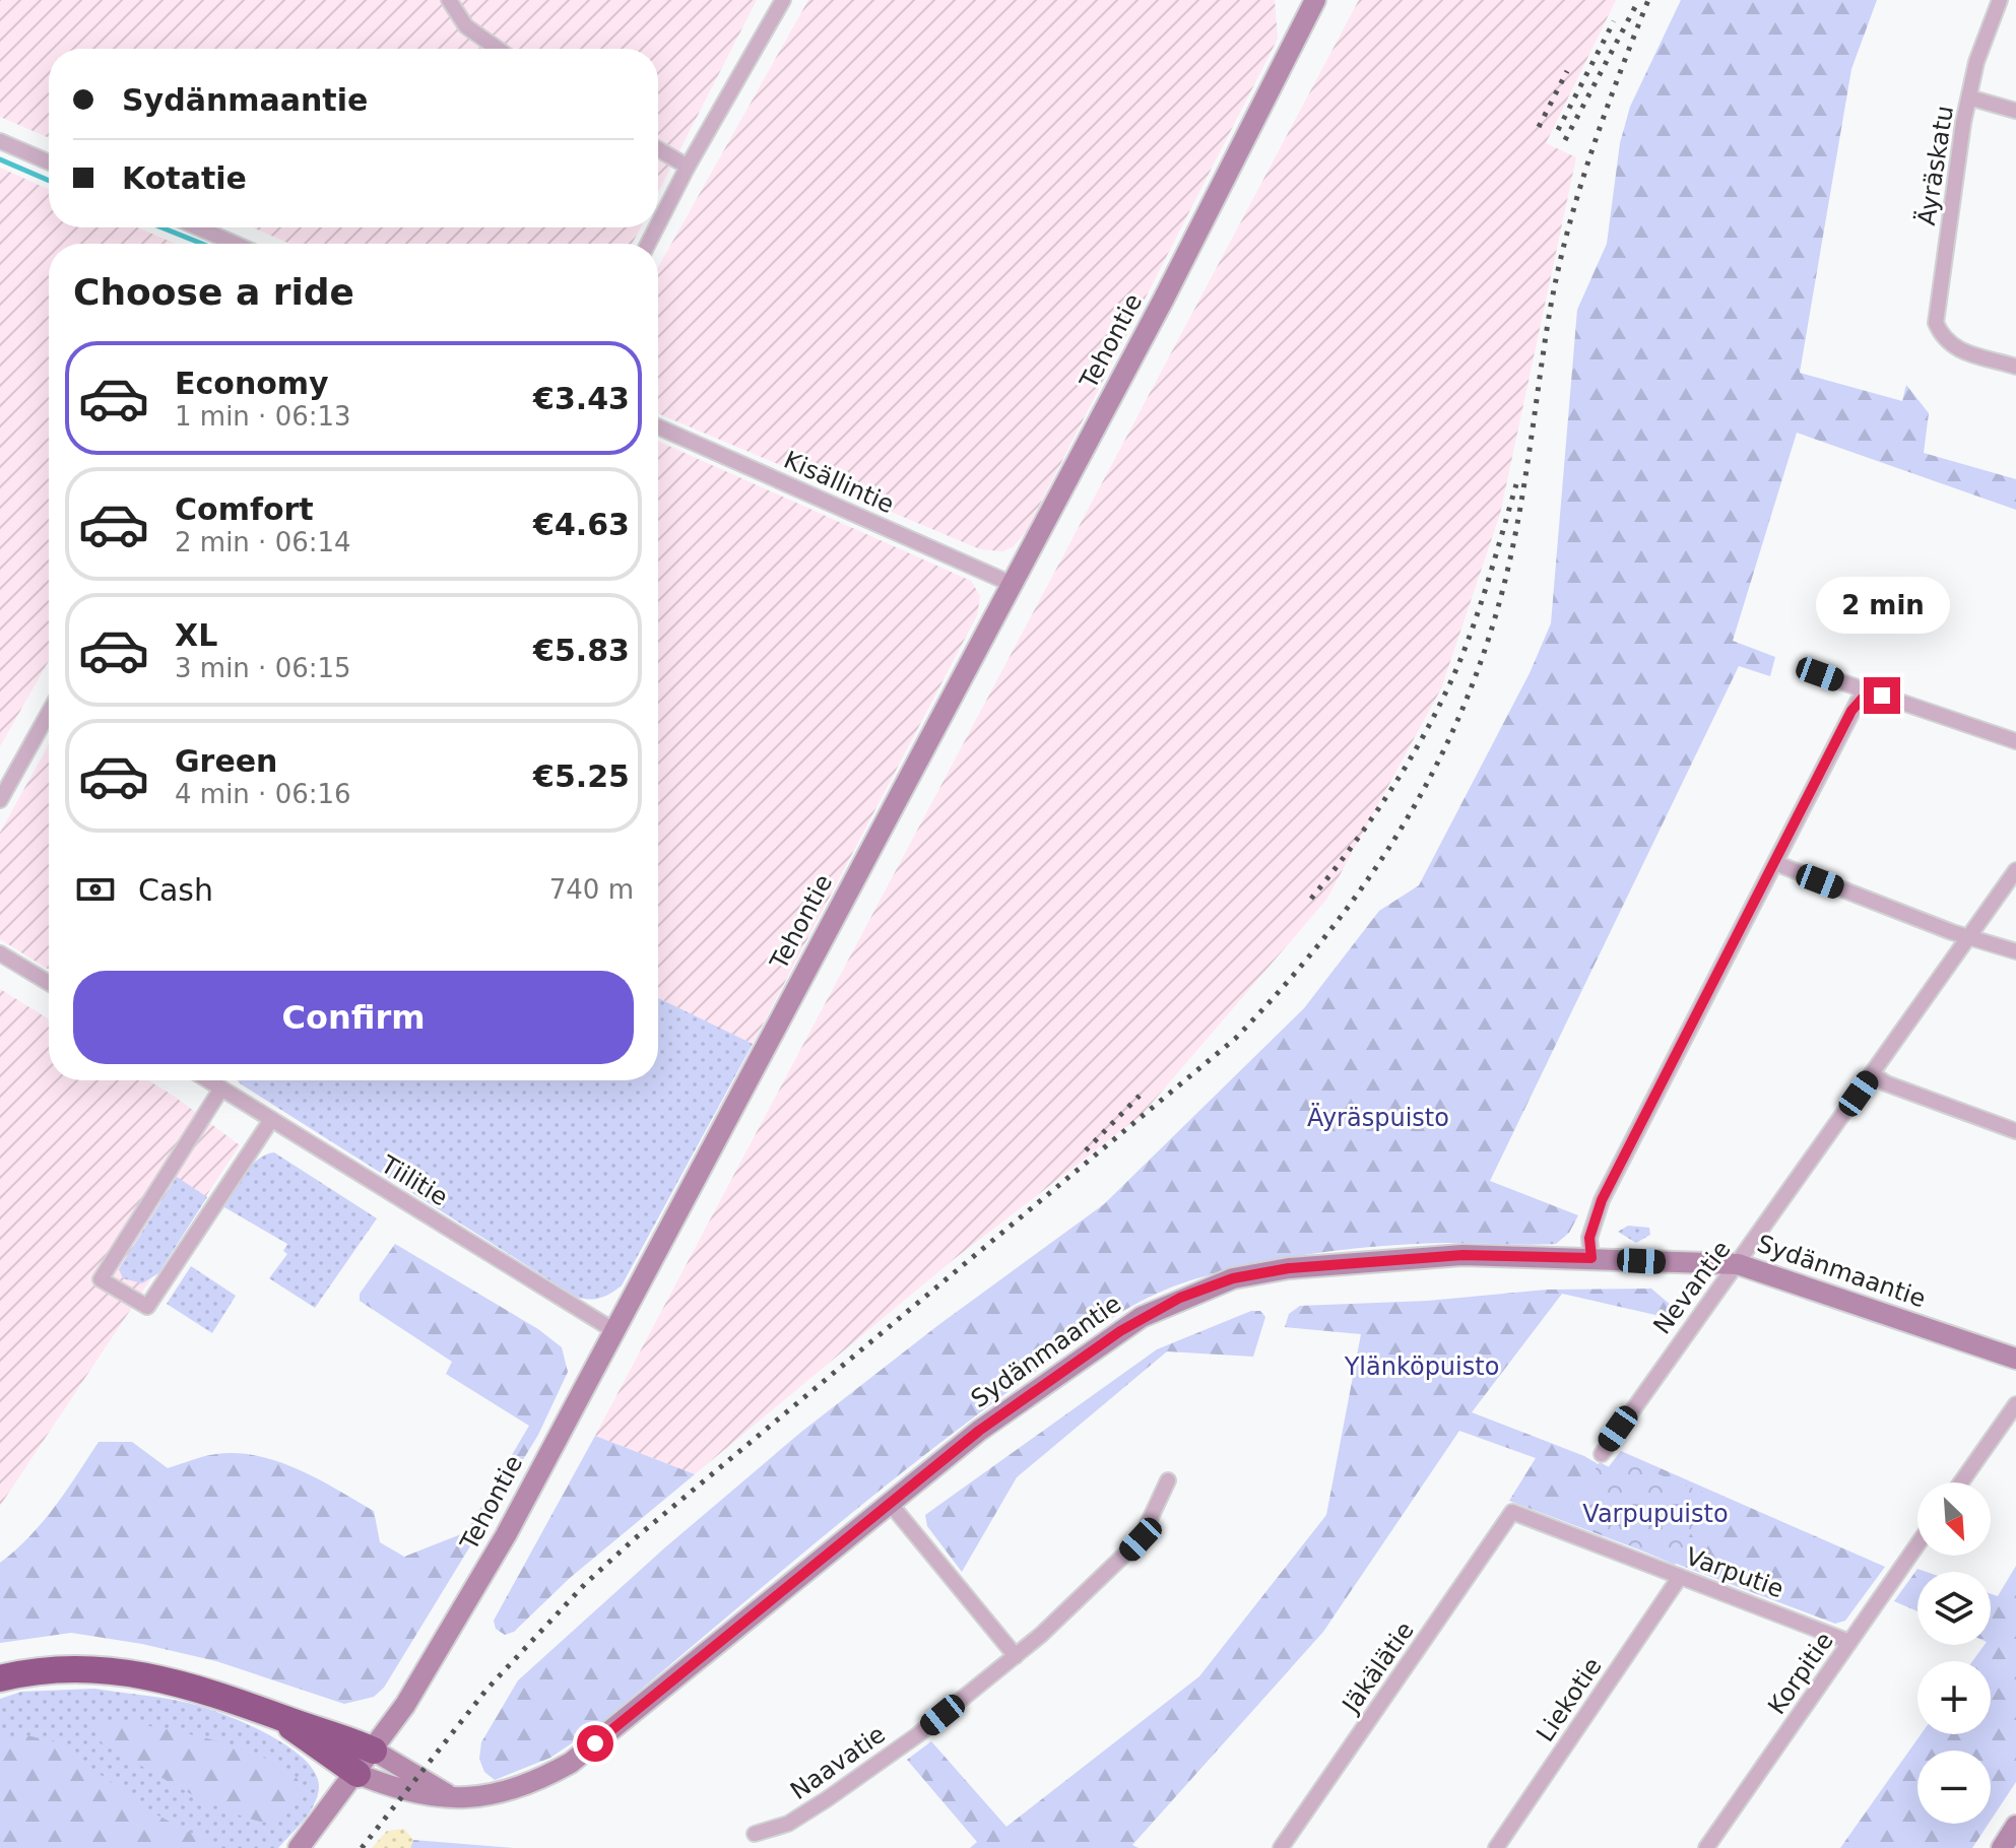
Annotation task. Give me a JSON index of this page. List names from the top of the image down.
{
  "streets": {
    "street": [
      "Äyräskatu",
      "Tehontie",
      "Kisällintie",
      "Tiilitie",
      "Sydänmaantie",
      "Nevantie",
      "Varputie",
      "Jäkälätie",
      "Korpitie",
      "Liekotie",
      "Naavatie"
    ]
  },
  "crossings": [
    ["Tehontie", "Kisällintie"],
    ["Tehontie", "Tiilitie"],
    ["Tehontie", "Sydänmaantie"],
    ["Sydänmaantie", "Nevantie"],
    ["Varputie", "Jäkälätie"],
    ["Varputie", "Korpitie"],
    ["Varputie", "Liekotie"]
  ],
  "parks": ["Äyräspuisto", "Ylänköpuisto", "Varpupuisto"],
  "north": "bottom right",
  "page": {
    "banner": ["Sydänmaantie", "Kotatie"],
    "heading": "Choose a ride",
    "list": [
      {
        "name": "Economy",
        "note": "1 min · 06:13",
        "value": "€3.43"
      },
      {
        "name": "Comfort",
        "note": "2 min · 06:14",
        "value": "€4.63"
      },
      {
        "name": "XL",
        "note": "3 min · 06:15",
        "value": "€5.83"
      },
      {
        "name": "Green",
        "note": "4 min · 06:16",
        "value": "€5.25"
      }
    ],
    "bubble": "2 min",
    "pay": ["Cash", "740 m"],
    "buttons": "Confirm",
    "map_buttons": ["+", "−"]
  }
}
